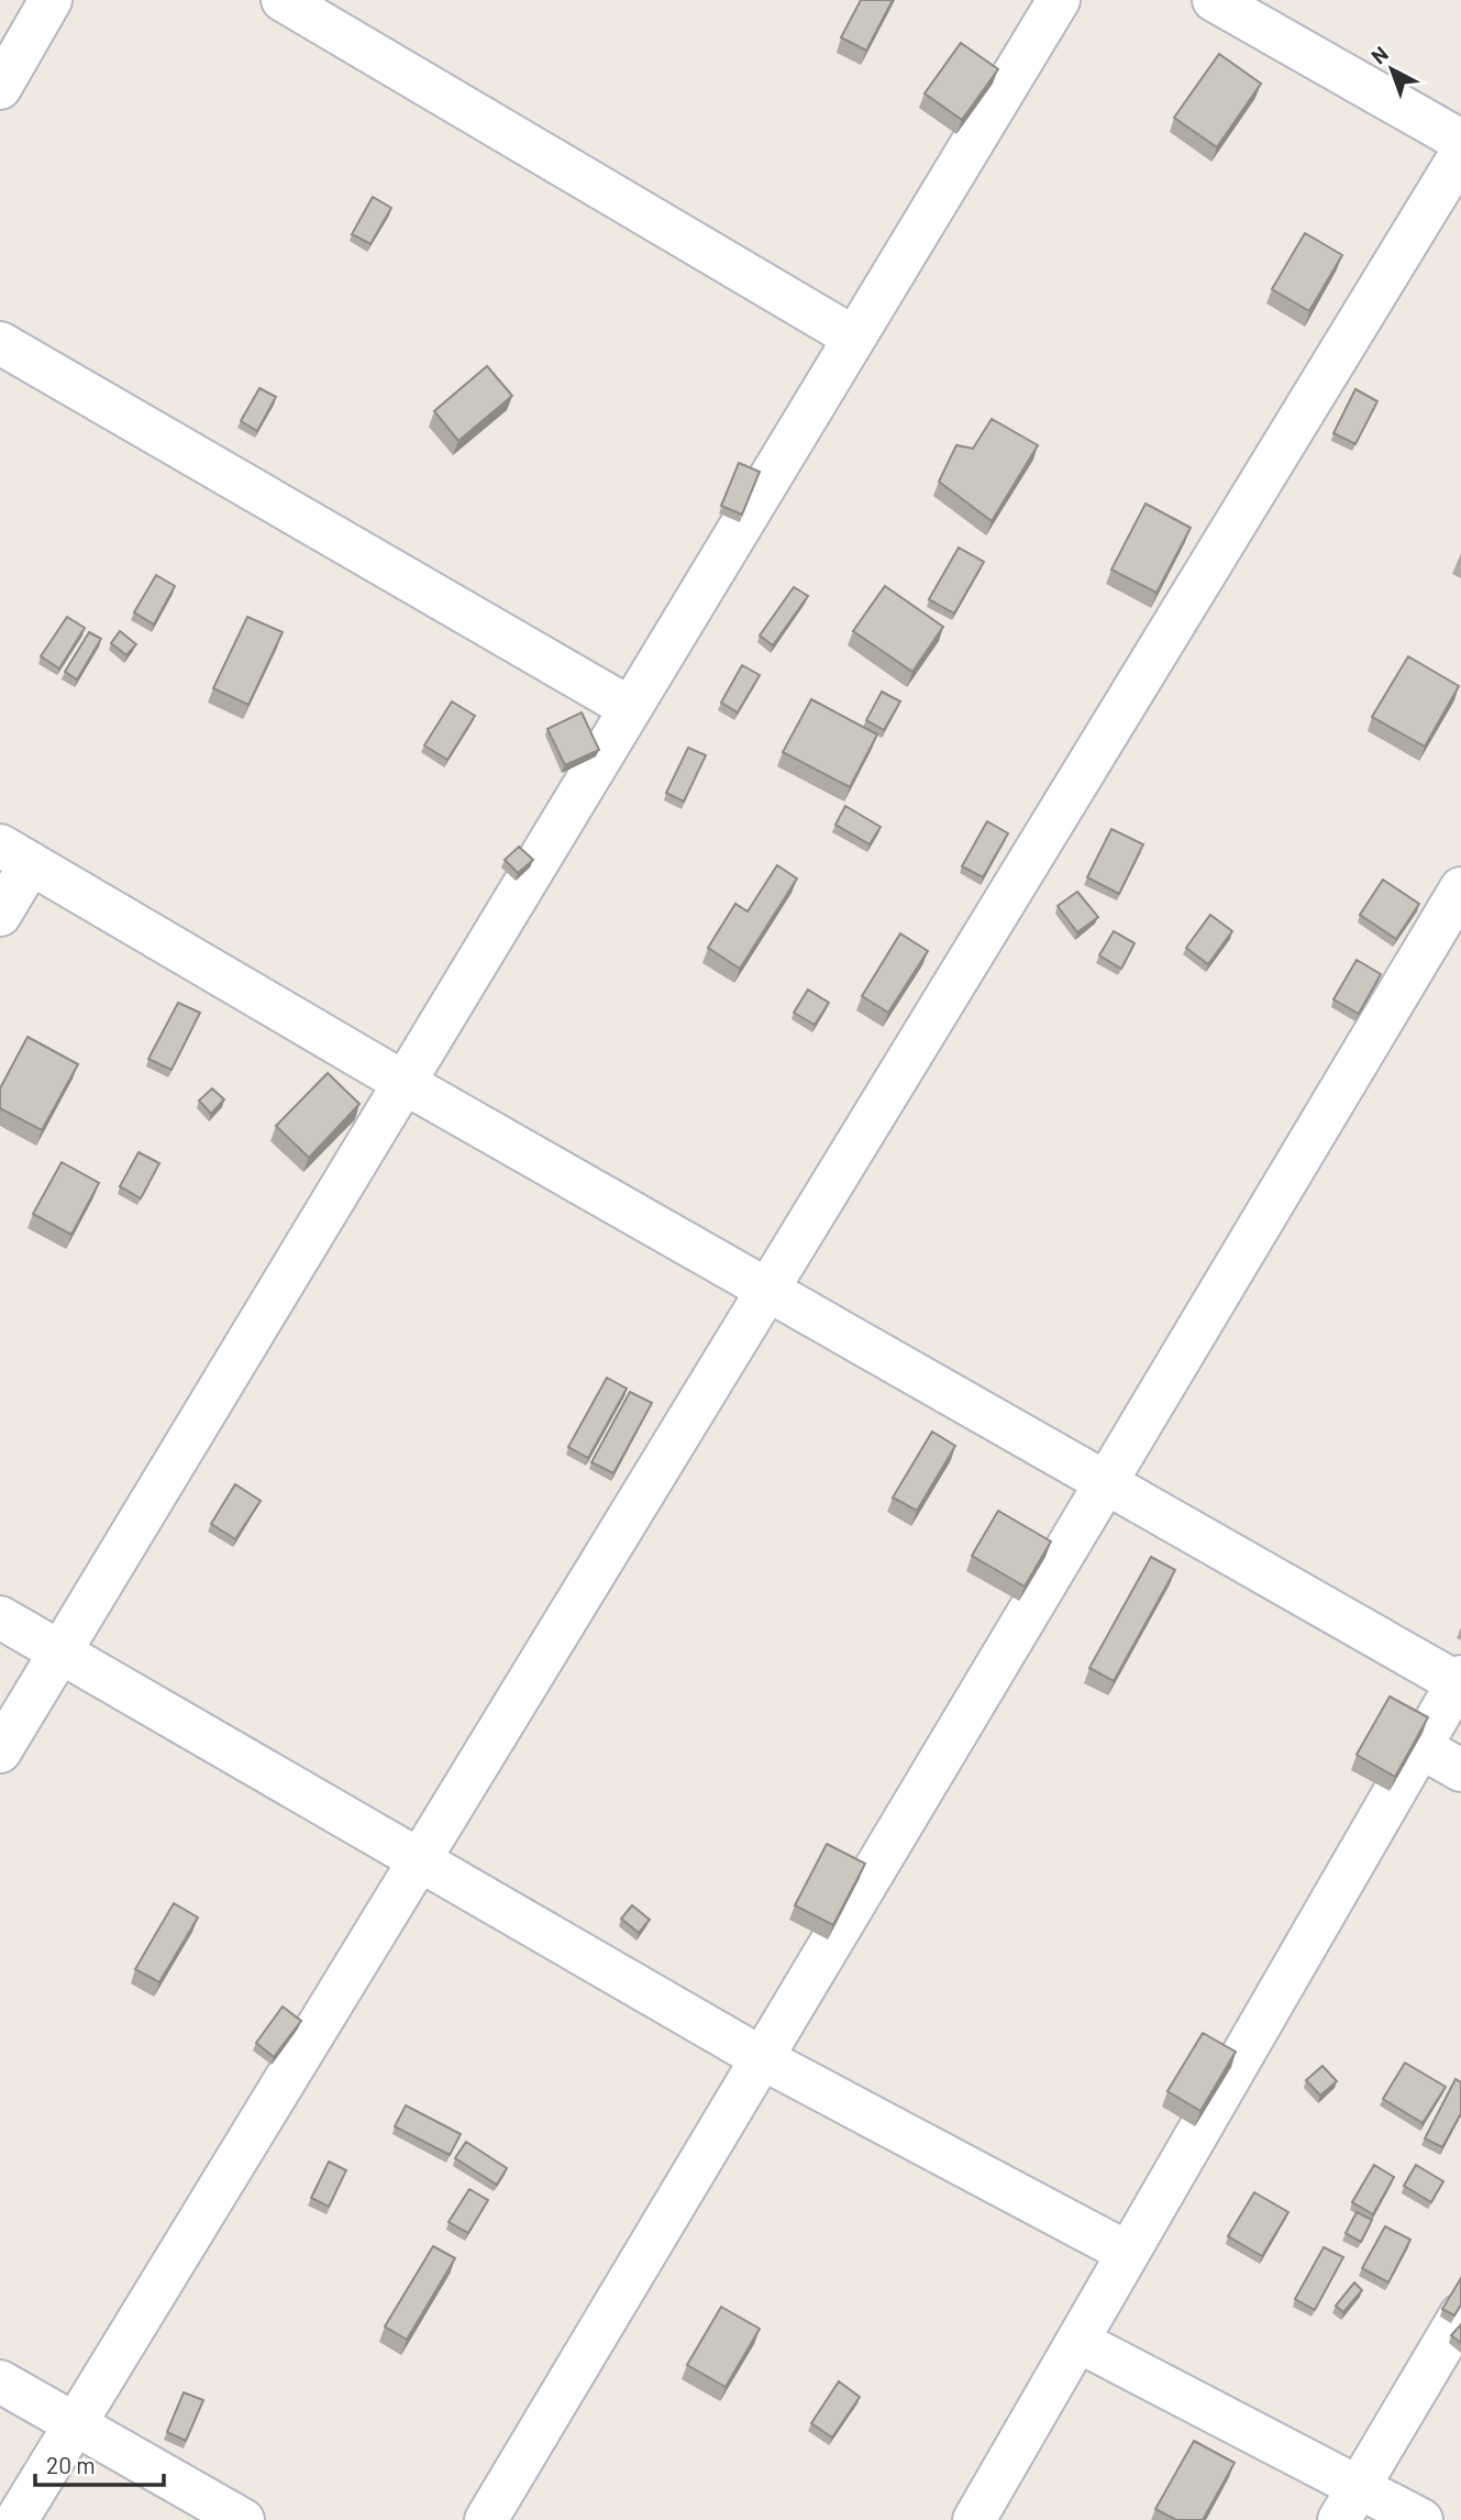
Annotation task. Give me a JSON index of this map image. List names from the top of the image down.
{
  "scale_bar": "20 m",
  "north": "top left"
}
